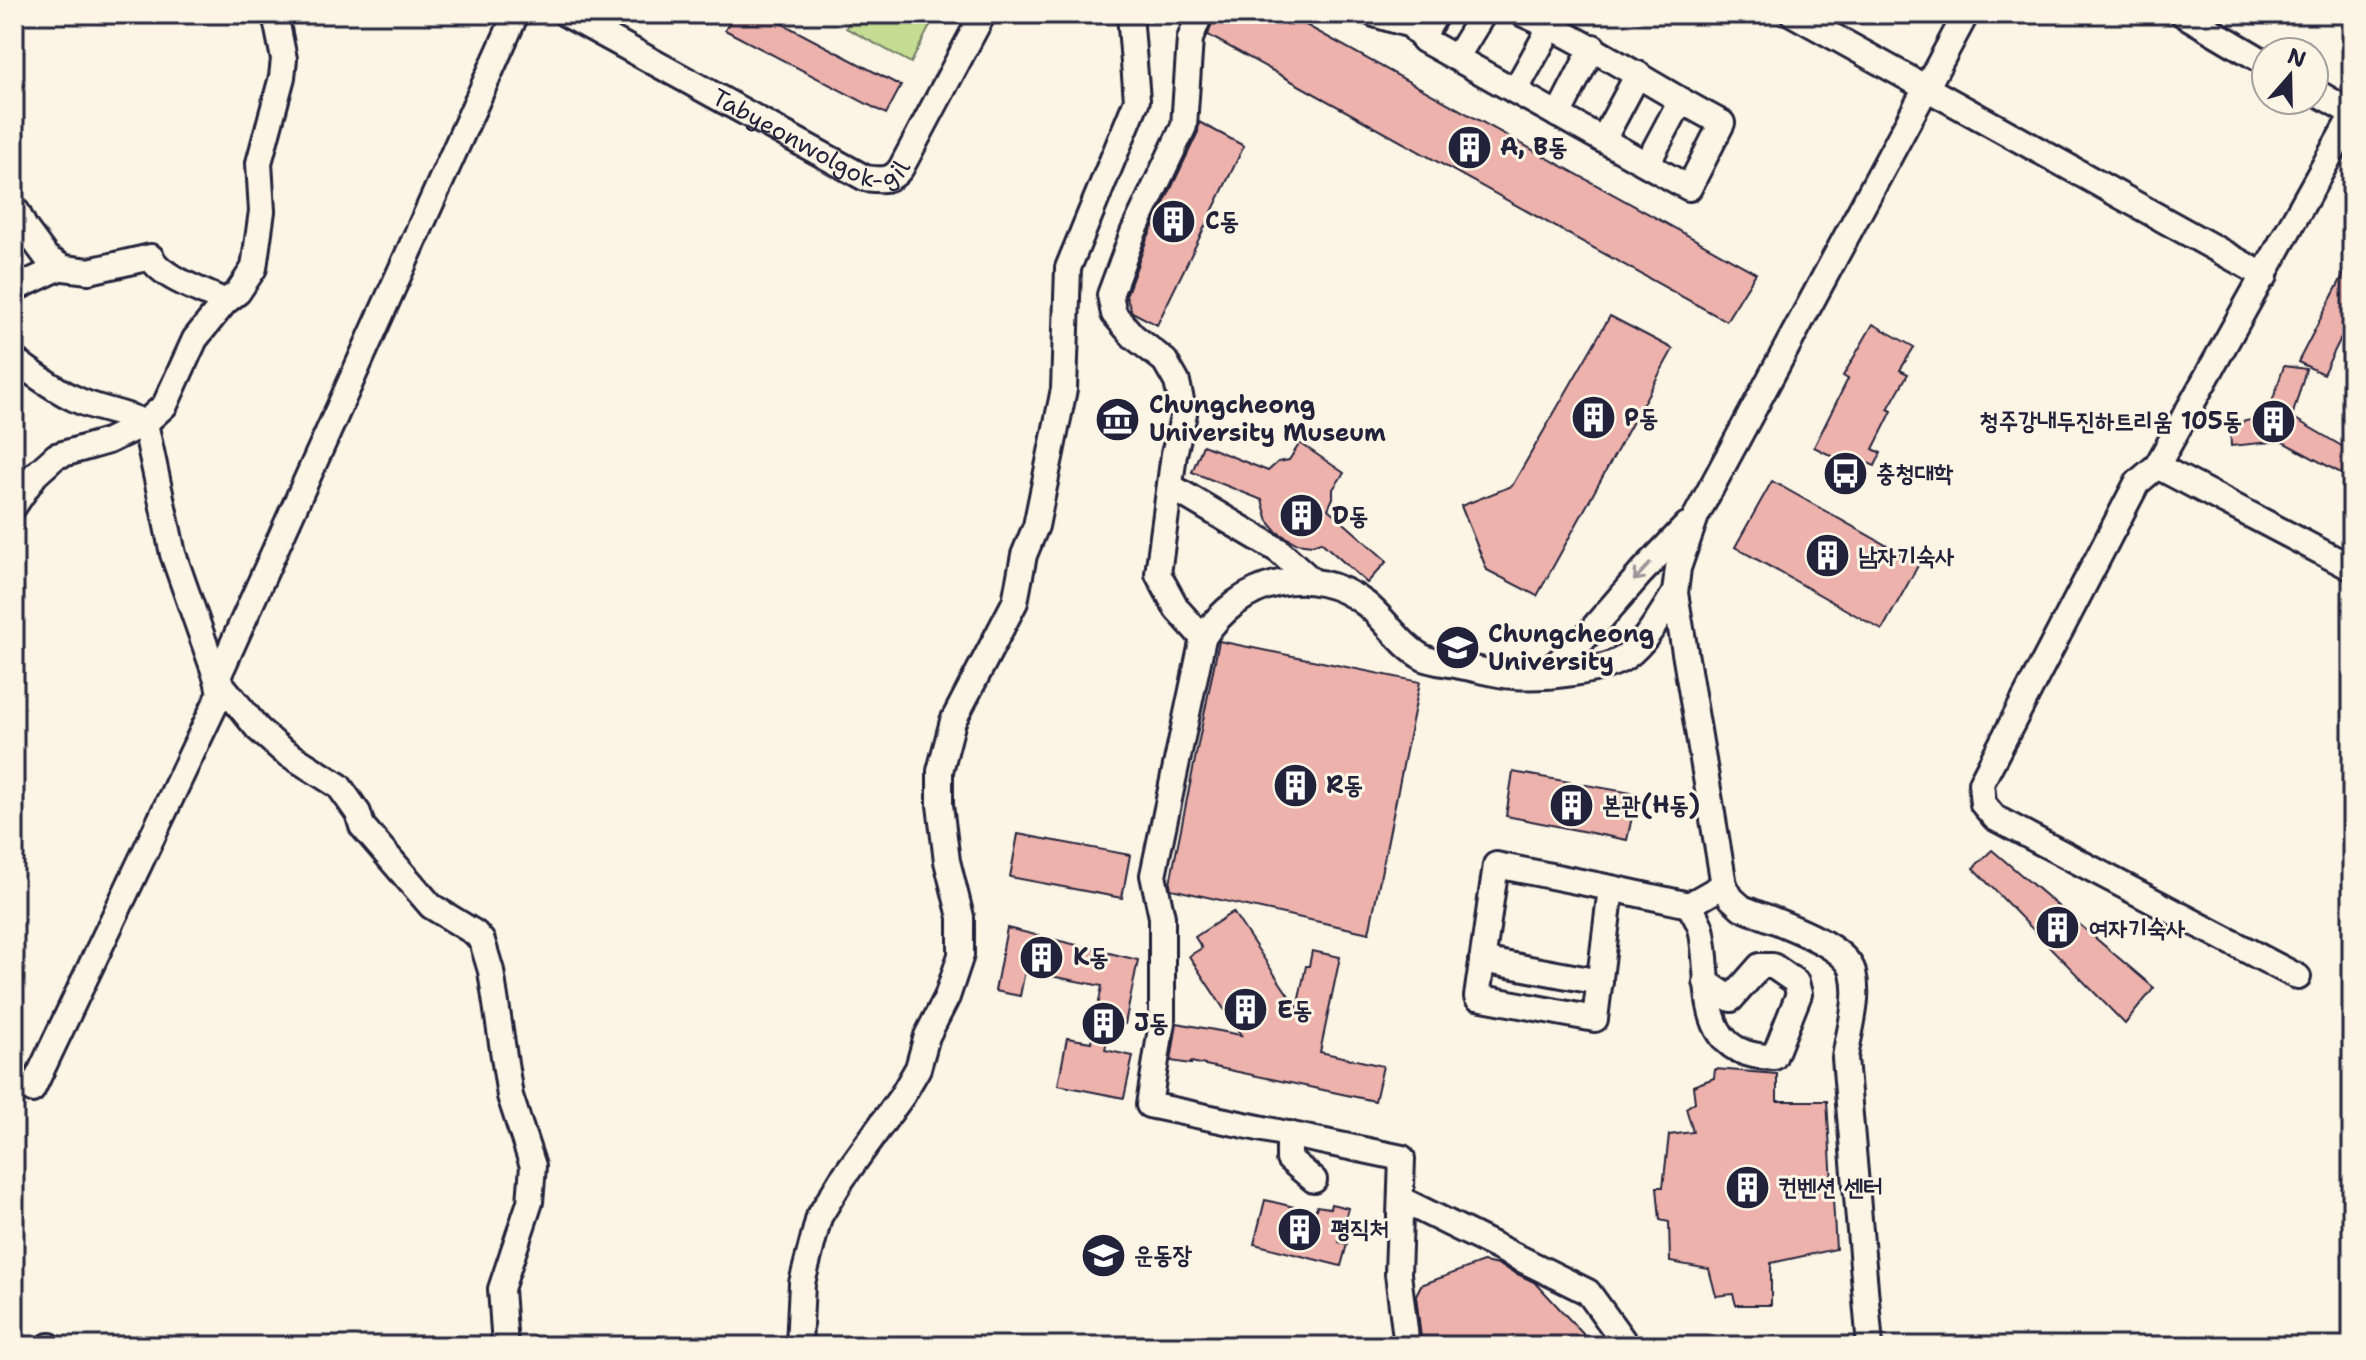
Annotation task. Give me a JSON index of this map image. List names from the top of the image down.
{
  "streets": {
    "street": ["Tabyeonwolgok-gil"]
  },
  "places": {
    "building": [
      "A, B동",
      "C동",
      "P동",
      "청주강내두진하트리움 105동",
      "D동",
      "남자기숙사",
      "R동",
      "본관(H동)",
      "여자기숙사",
      "K동",
      "E동",
      "J동",
      "컨벤션 센터",
      "평직처"
    ],
    "museum": ["Chungcheong University Museum"],
    "bus stop": ["충청대학"],
    "school or university": ["Chungcheong University", "운동장"]
  },
  "north": "top"
}
